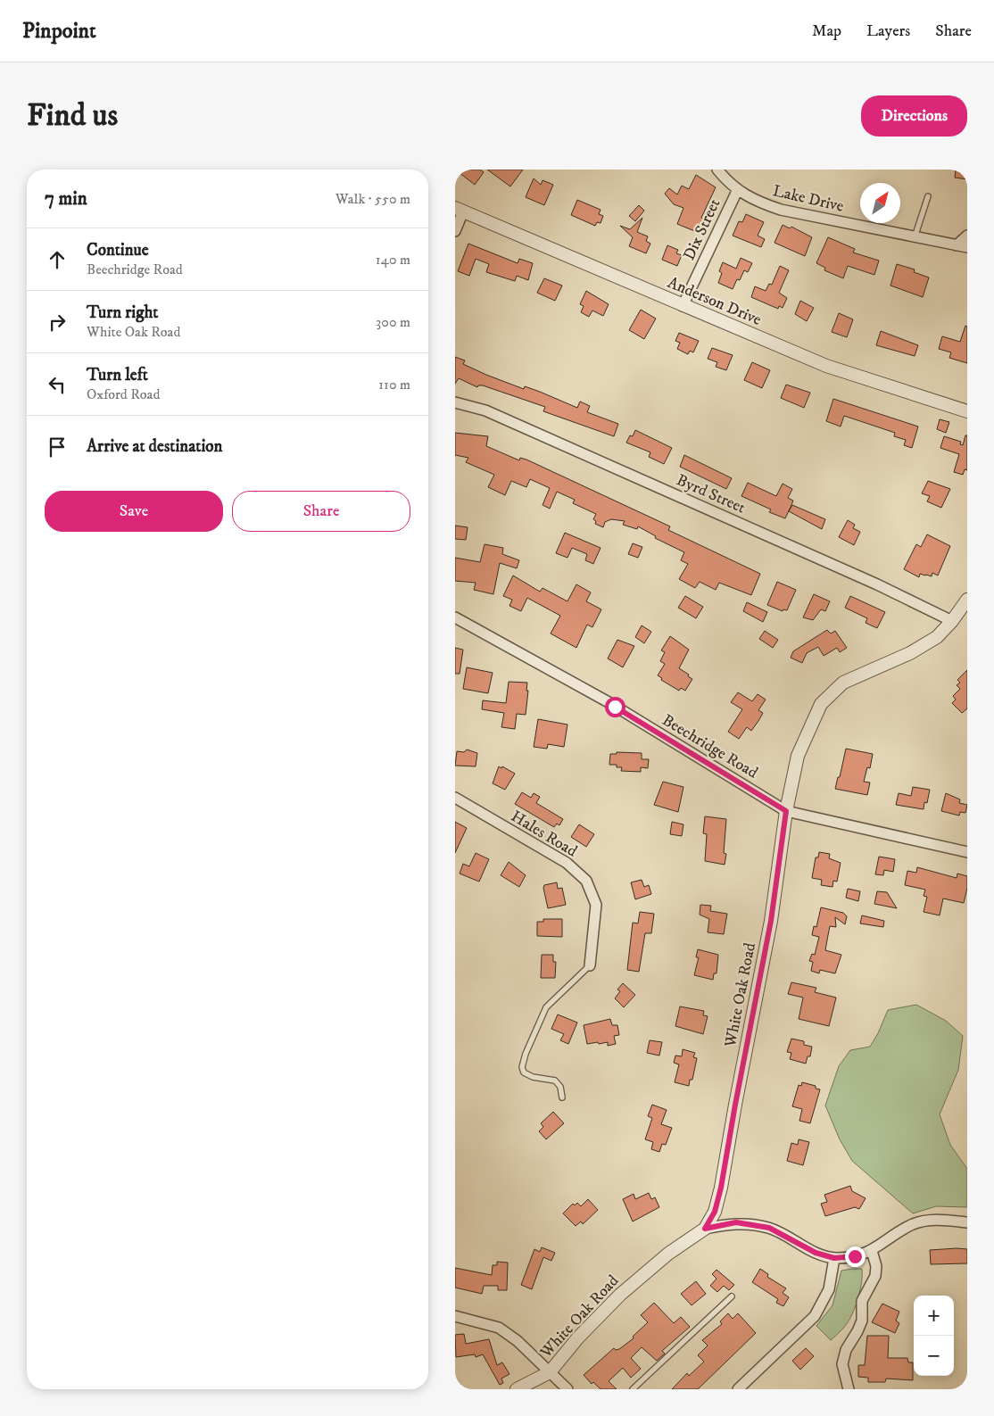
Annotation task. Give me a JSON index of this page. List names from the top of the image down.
{
  "streets": {
    "street": [
      "Lake Drive",
      "Dix Street",
      "Anderson Drive",
      "Byrd Street",
      "Beechridge Road",
      "Hales Road",
      "White Oak Road"
    ]
  },
  "crossings": [
    ["Lake Drive", "Dix Street"],
    ["Dix Street", "Anderson Drive"],
    ["Byrd Street", "White Oak Road"],
    ["Beechridge Road", "White Oak Road"]
  ],
  "north": "top right",
  "page": {
    "header": "Pinpoint",
    "nav": ["Map", "Layers", "Share"],
    "buttons": [
      "Directions",
      ["Save", "Share"]
    ],
    "title": "Find us",
    "heading": ["7 min", "Walk · 550 m"],
    "list": [
      ["Continue", "Beechridge Road", "140 m"],
      ["Turn right", "White Oak Road", "300 m"],
      ["Turn left", "Oxford Road", "110 m"],
      "Arrive at destination"
    ],
    "map_buttons": ["+", "−"]
  }
}
